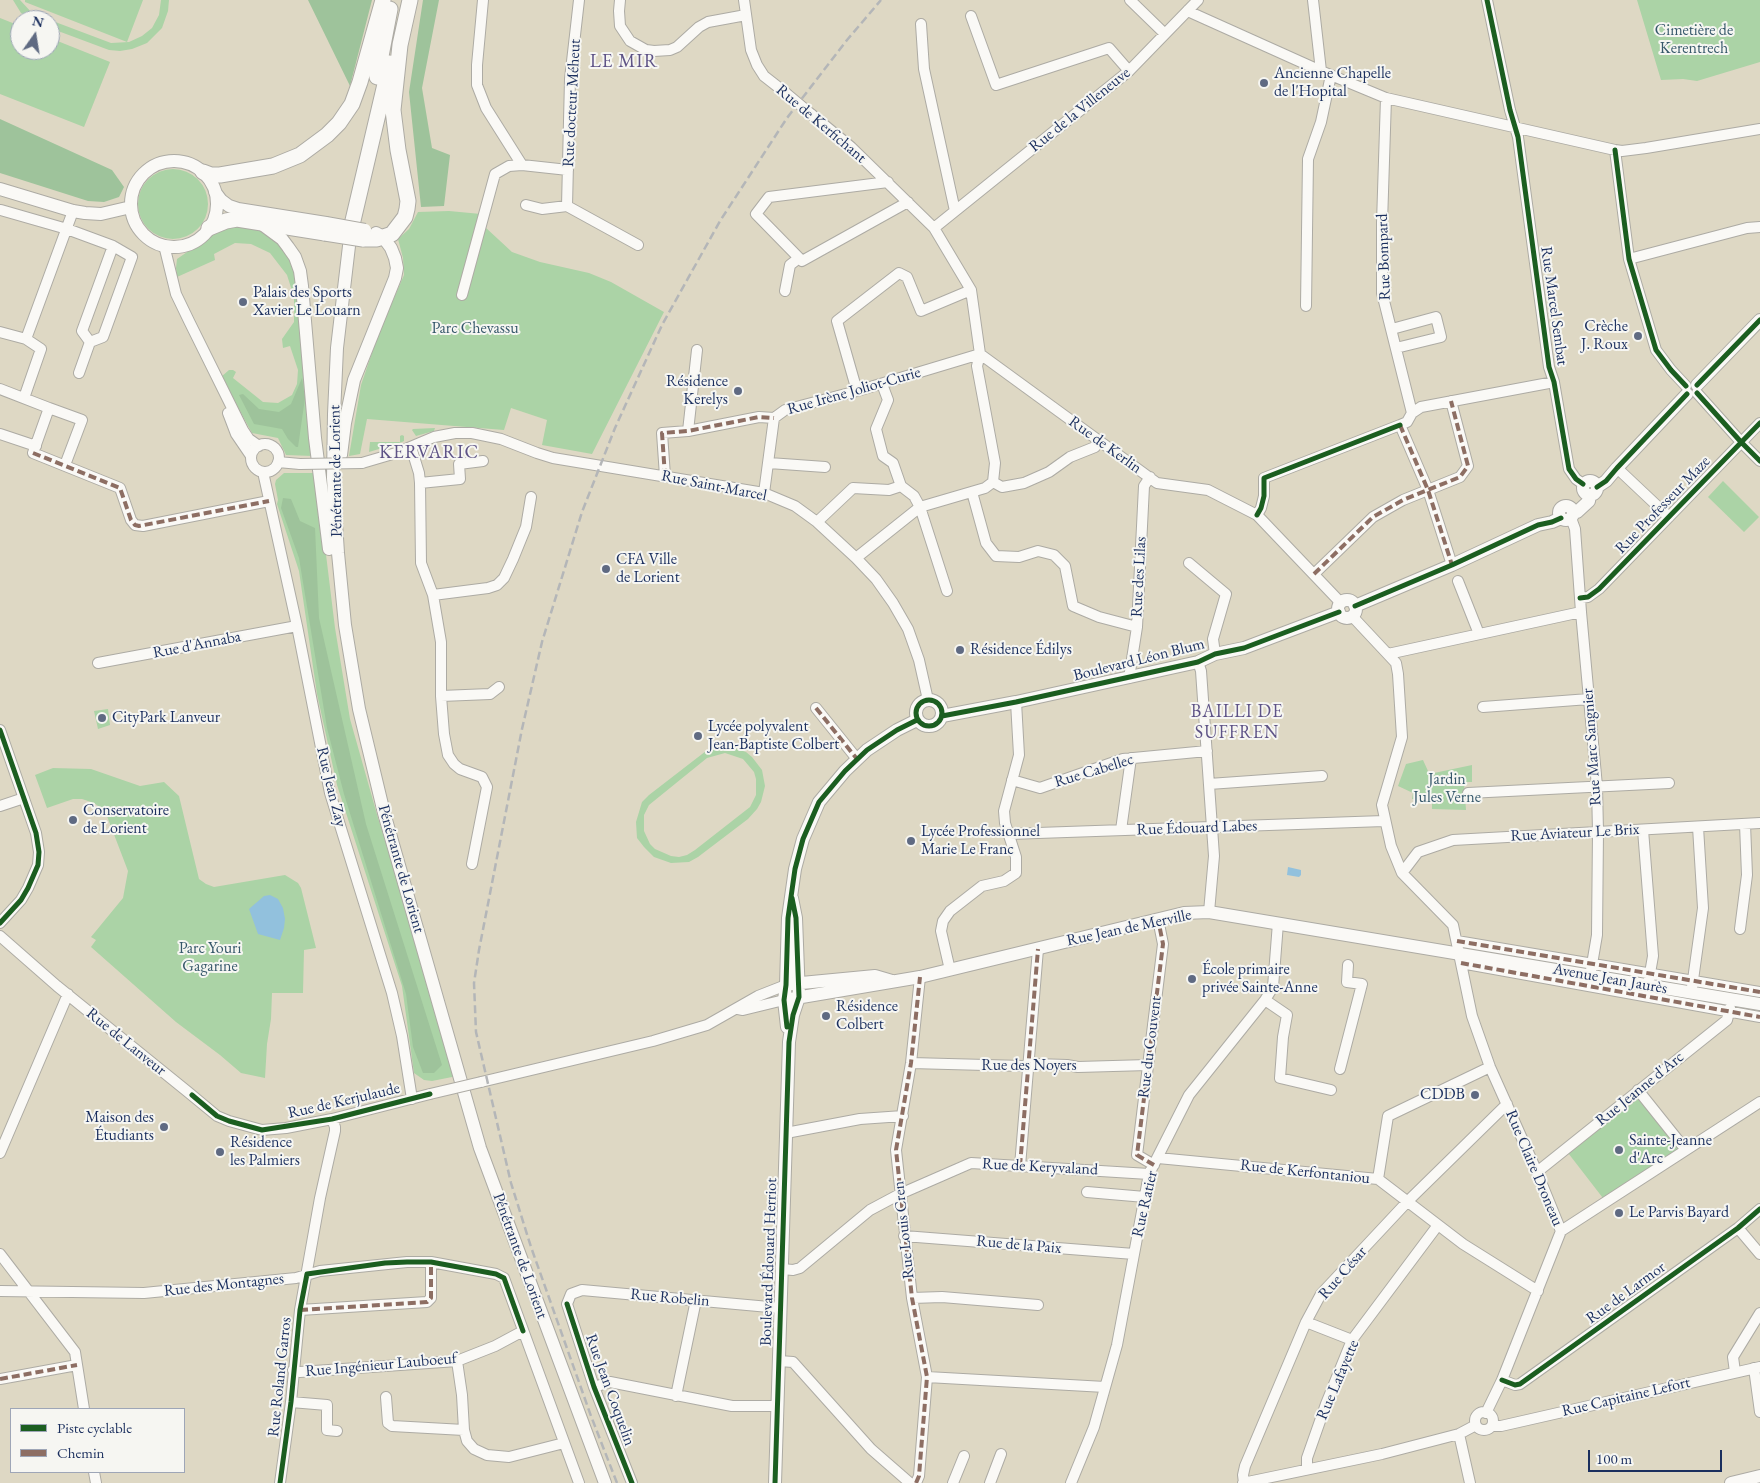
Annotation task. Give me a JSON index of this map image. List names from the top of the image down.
{
  "streets": {
    "highway": ["Pénétrante de Lorient"],
    "main road": [
      "Boulevard Léon Blum",
      "Rue Jean de Merville",
      "Avenue Jean Jaurès",
      "Rue de Kerjulaude",
      "Boulevard Édouard Herriot"
    ],
    "street": [
      "Rue docteur Méheut",
      "Rue de la Villeneuve",
      "Rue de Kerfichant",
      "Rue Bompard",
      "Rue Marcel Sembat",
      "Rue Irène Joliot-Curie",
      "Rue de Kerlin",
      "Rue Saint-Marcel",
      "Rue Professeur Maze",
      "Rue des Lilas",
      "Rue d'Annaba",
      "Rue Marc Sangnier",
      "Rue Cabellec",
      "Rue Jean Zay",
      "Rue Édouard Labes",
      "Rue Aviateur Le Brix",
      "Rue de Lanveur",
      "Rue du Couvent",
      "Rue des Noyers",
      "Rue Jeanne d'Arc",
      "Rue de Keryvaland",
      "Rue Claire Droneau",
      "Rue de Kerfontaniou",
      "Rue Ratier",
      "Rue Louis Cren",
      "Rue de la Paix",
      "Rue César",
      "Rue des Montagnes",
      "Rue de Larmor",
      "Rue Robelin",
      "Rue Ingénieur Lauboeuf",
      "Rue Roland Garros",
      "Rue Lafayette",
      "Rue Jean Coquelin",
      "Rue Capitaine Lefort"
    ]
  },
  "crossings": [
    ["Rue de la Villeneuve", "Rue de Kerfichant"],
    ["Rue Irène Joliot-Curie", "Rue de Kerlin"],
    ["Rue Irène Joliot-Curie", "Rue Saint-Marcel"],
    ["Rue de Kerlin", "Rue des Lilas"],
    ["Rue de Kerlin", "Boulevard Léon Blum"],
    ["Rue Saint-Marcel", "Boulevard Léon Blum"],
    ["Rue Saint-Marcel", "Rue Jean Zay"],
    ["Rue Professeur Maze", "Rue Marc Sangnier"],
    ["Rue des Lilas", "Boulevard Léon Blum"],
    ["Rue d'Annaba", "Rue Jean Zay"],
    ["Rue Marc Sangnier", "Rue Aviateur Le Brix"],
    ["Rue Marc Sangnier", "Avenue Jean Jaurès"],
    ["Rue Jean Zay", "Rue de Kerjulaude"],
    ["Rue Jean de Merville", "Avenue Jean Jaurès"],
    ["Rue Jean de Merville", "Rue du Couvent"],
    ["Rue Jean de Merville", "Rue de Kerjulaude"],
    ["Rue Jean de Merville", "Rue Claire Droneau"],
    ["Rue Jean de Merville", "Rue Ratier"],
    ["Rue Jean de Merville", "Rue Louis Cren"],
    ["Avenue Jean Jaurès", "Rue Jeanne d'Arc"],
    ["Avenue Jean Jaurès", "Rue Claire Droneau"],
    ["Rue de Lanveur", "Rue de Kerjulaude"],
    ["Rue du Couvent", "Rue des Noyers"],
    ["Rue du Couvent", "Rue de Keryvaland"],
    ["Rue du Couvent", "Rue de Kerfontaniou"],
    ["Rue du Couvent", "Rue Ratier"],
    ["Rue des Noyers", "Rue Louis Cren"],
    ["Rue Jeanne d'Arc", "Rue Claire Droneau"],
    ["Rue de Kerjulaude", "Rue Louis Cren"],
    ["Rue de Kerjulaude", "Boulevard Édouard Herriot"],
    ["Rue de Kerjulaude", "Rue Roland Garros"],
    ["Rue de Keryvaland", "Rue de Kerfontaniou"],
    ["Rue de Keryvaland", "Rue Ratier"],
    ["Rue de Keryvaland", "Rue Louis Cren"],
    ["Rue de Keryvaland", "Boulevard Édouard Herriot"],
    ["Rue Claire Droneau", "Rue de Kerfontaniou"],
    ["Rue Claire Droneau", "Rue César"],
    ["Rue Claire Droneau", "Rue de Larmor"],
    ["Rue de Kerfontaniou", "Rue Ratier"],
    ["Rue de Kerfontaniou", "Rue César"],
    ["Rue de Kerfontaniou", "Rue Lafayette"],
    ["Rue Ratier", "Rue de la Paix"],
    ["Rue Louis Cren", "Rue de la Paix"],
    ["Boulevard Édouard Herriot", "Rue Robelin"],
    ["Rue des Montagnes", "Rue Ingénieur Lauboeuf"],
    ["Rue des Montagnes", "Rue Roland Garros"],
    ["Rue Robelin", "Rue Jean Coquelin"],
    ["Rue Ingénieur Lauboeuf", "Rue Roland Garros"]
  ],
  "districts": ["LE MIR", "KERVARIC", "BAILLI DE SUFFREN"],
  "parks": [
    "Cimetière de Kerentrech",
    "Parc Chevassu",
    "Jardin Jules Verne",
    "Parc Youri Gagarine"
  ],
  "places": [
    "Ancienne Chapelle de l'Hopital",
    "Palais des Sports Xavier Le Louarn",
    "Crèche J. Roux",
    "Résidence Kerelys",
    "CFA Ville de Lorient",
    "Résidence Édilys",
    "CityPark Lanveur",
    "Lycée polyvalent Jean-Baptiste Colbert",
    "Conservatoire de Lorient",
    "Lycée Professionnel Marie Le Franc",
    "École primaire privée Sainte-Anne",
    "Résidence Colbert",
    "CDDB",
    "Maison des Étudiants",
    "Sainte-Jeanne d'Arc",
    "Résidence les Palmiers",
    "Le Parvis Bayard"
  ],
  "legend": ["Piste cyclable", "Chemin"],
  "scale_bar": "100 m",
  "north": "top"
}
